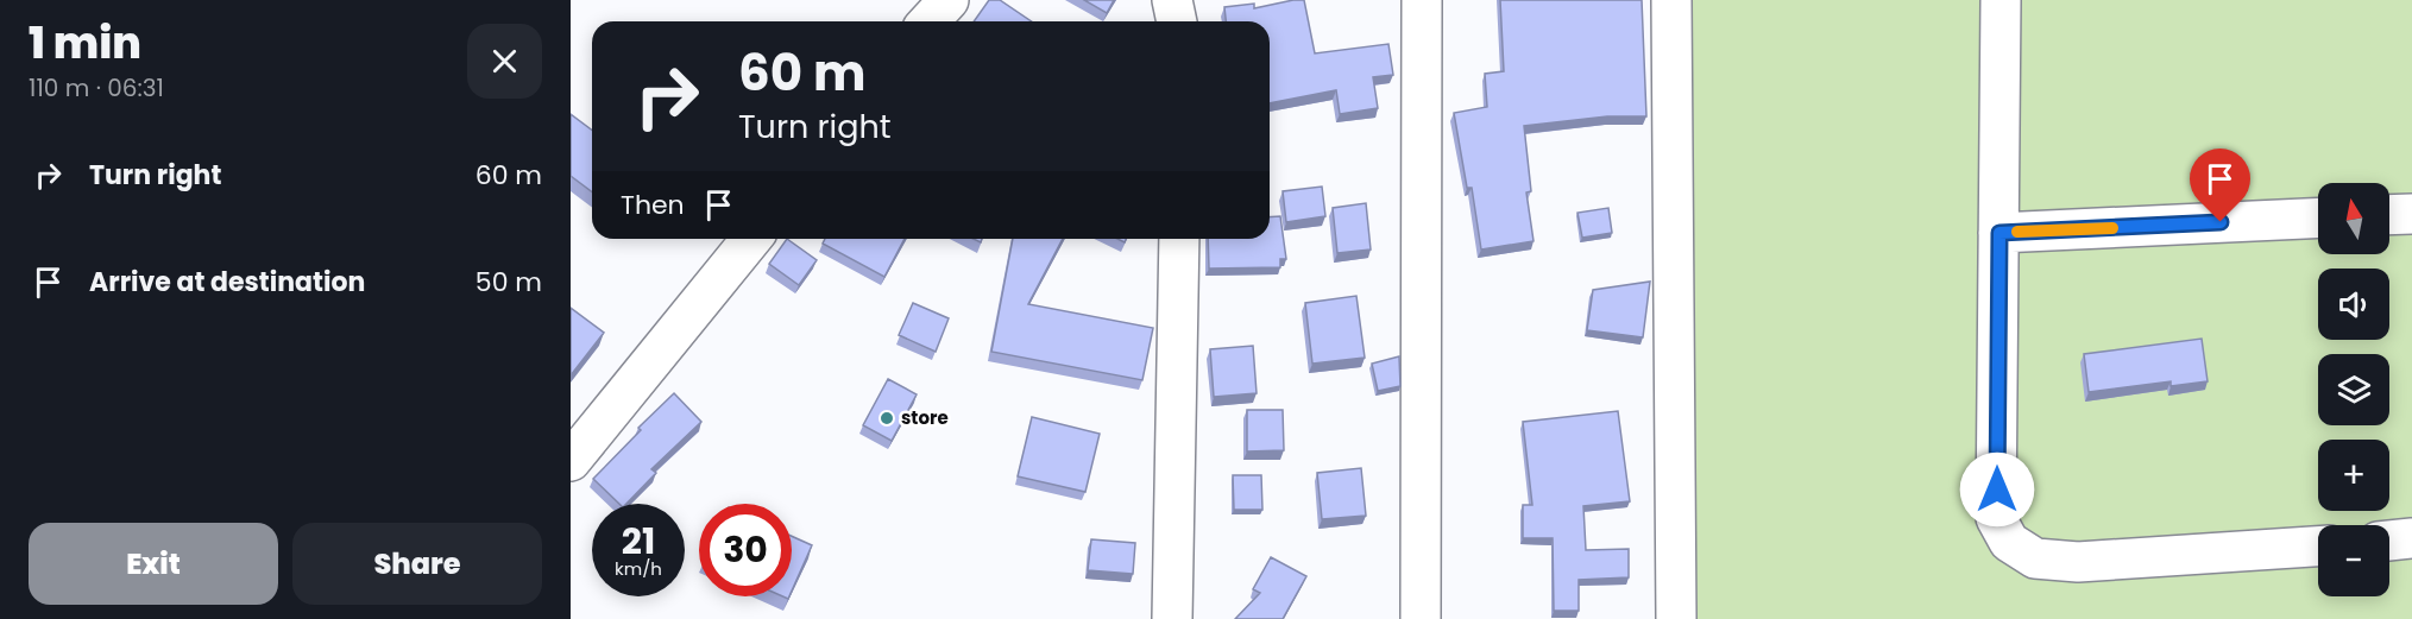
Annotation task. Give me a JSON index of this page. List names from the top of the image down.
{
  "places": ["store"],
  "north": "top",
  "page": {
    "heading": ["1 min", "110 m · 06:31"],
    "turn": ["60 m", "Turn right"],
    "list": [
      {
        "name": "Turn right",
        "value": "60 m"
      },
      {
        "name": "Arrive at destination",
        "value": "50 m"
      }
    ],
    "then": "Then",
    "map_buttons": ["+", "−"],
    "speed": "21 km/h",
    "limit": "30",
    "buttons": ["Exit", "Share"]
  }
}
